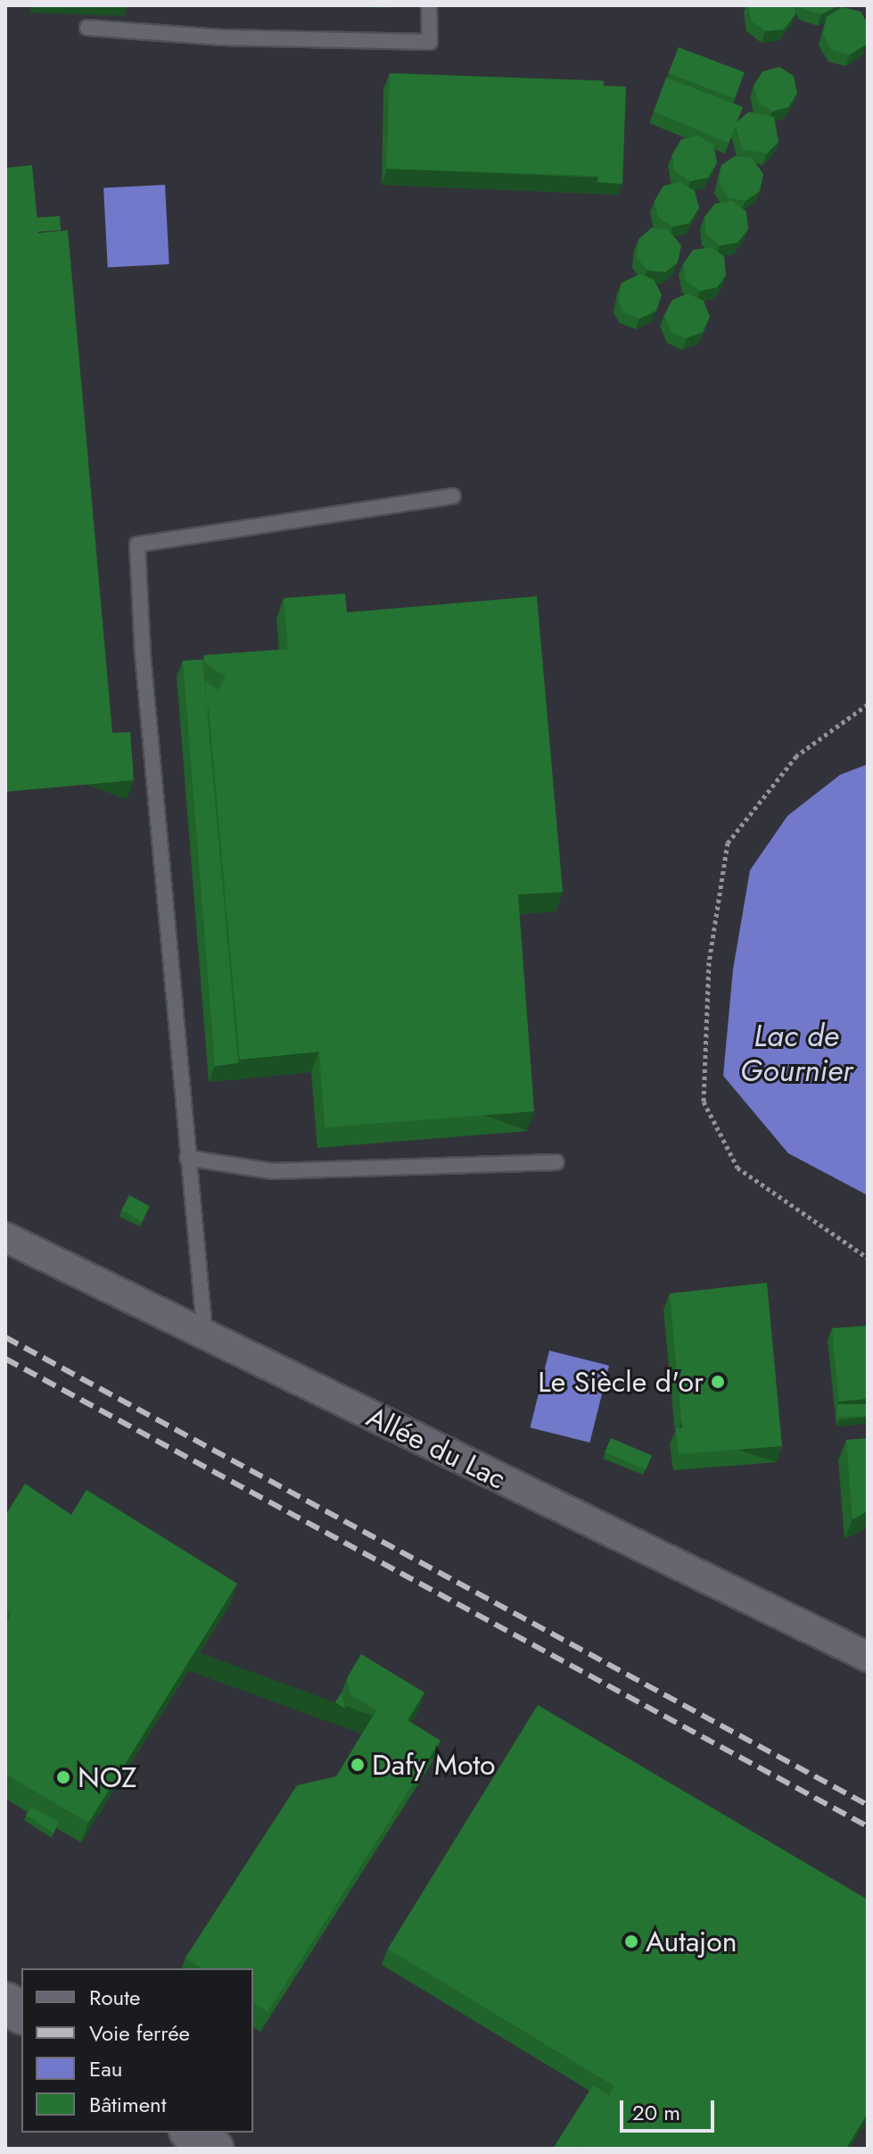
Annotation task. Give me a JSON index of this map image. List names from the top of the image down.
{
  "streets": {
    "street": ["Allée du Lac"]
  },
  "water": ["Lac de Gournier"],
  "places": [
    "Le Siècle d'or",
    "Dafy Moto",
    "NOZ",
    "Autajon"
  ],
  "legend": [
    "Route",
    "Voie ferrée",
    "Eau",
    "Bâtiment"
  ],
  "scale_bar": "20 m"
}
